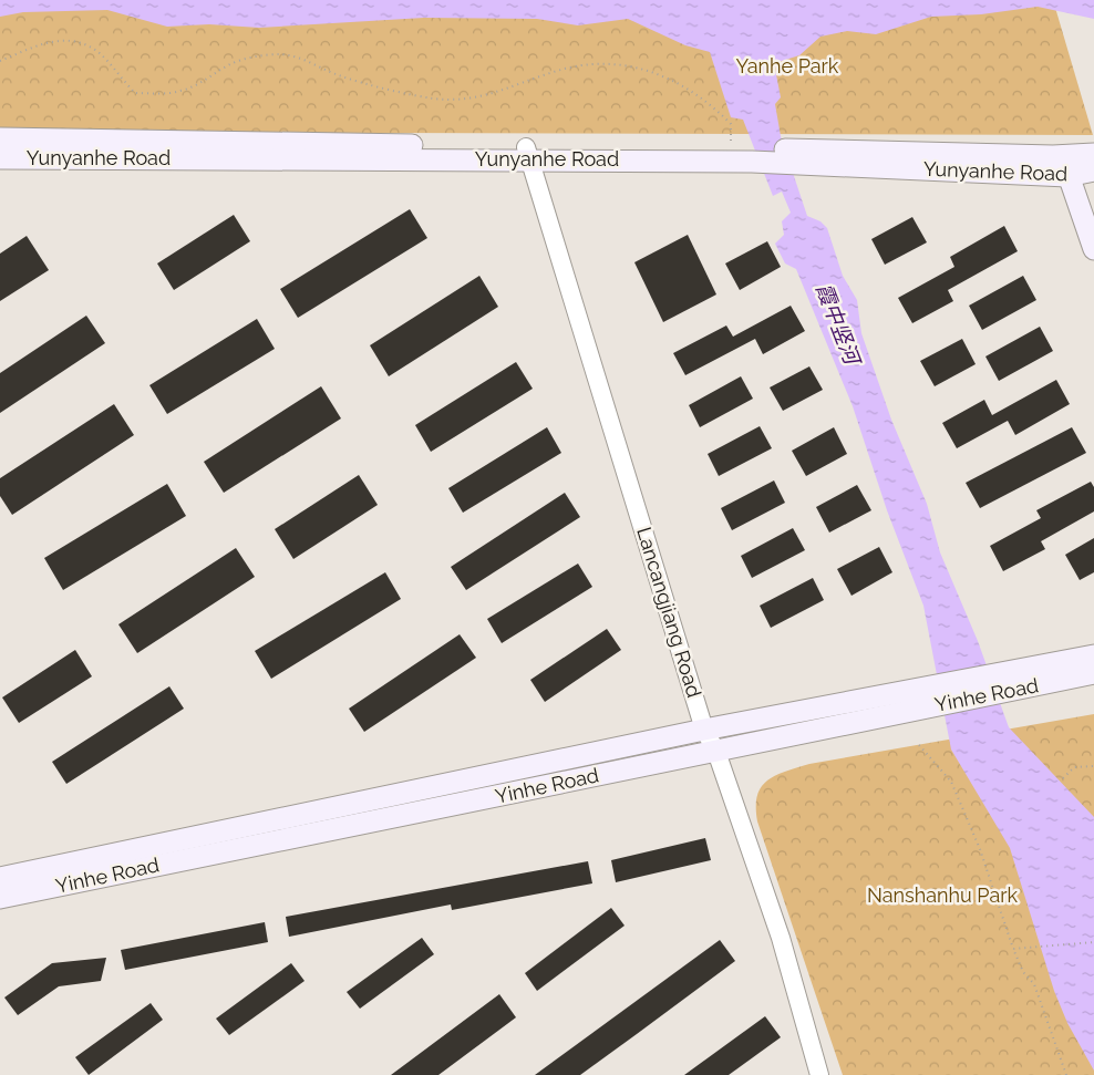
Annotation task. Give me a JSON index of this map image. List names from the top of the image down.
{
  "streets": {
    "main road": ["Yunyanhe Road", "Yinhe Road"],
    "street": ["Lancangjiang Road"]
  },
  "crossings": [
    ["Yunyanhe Road", "Lancangjiang Road"],
    ["Lancangjiang Road", "Yinhe Road"]
  ],
  "water": ["霞中竖河"],
  "parks": ["Yanhe Park", "Nanshanhu Park"]
}
